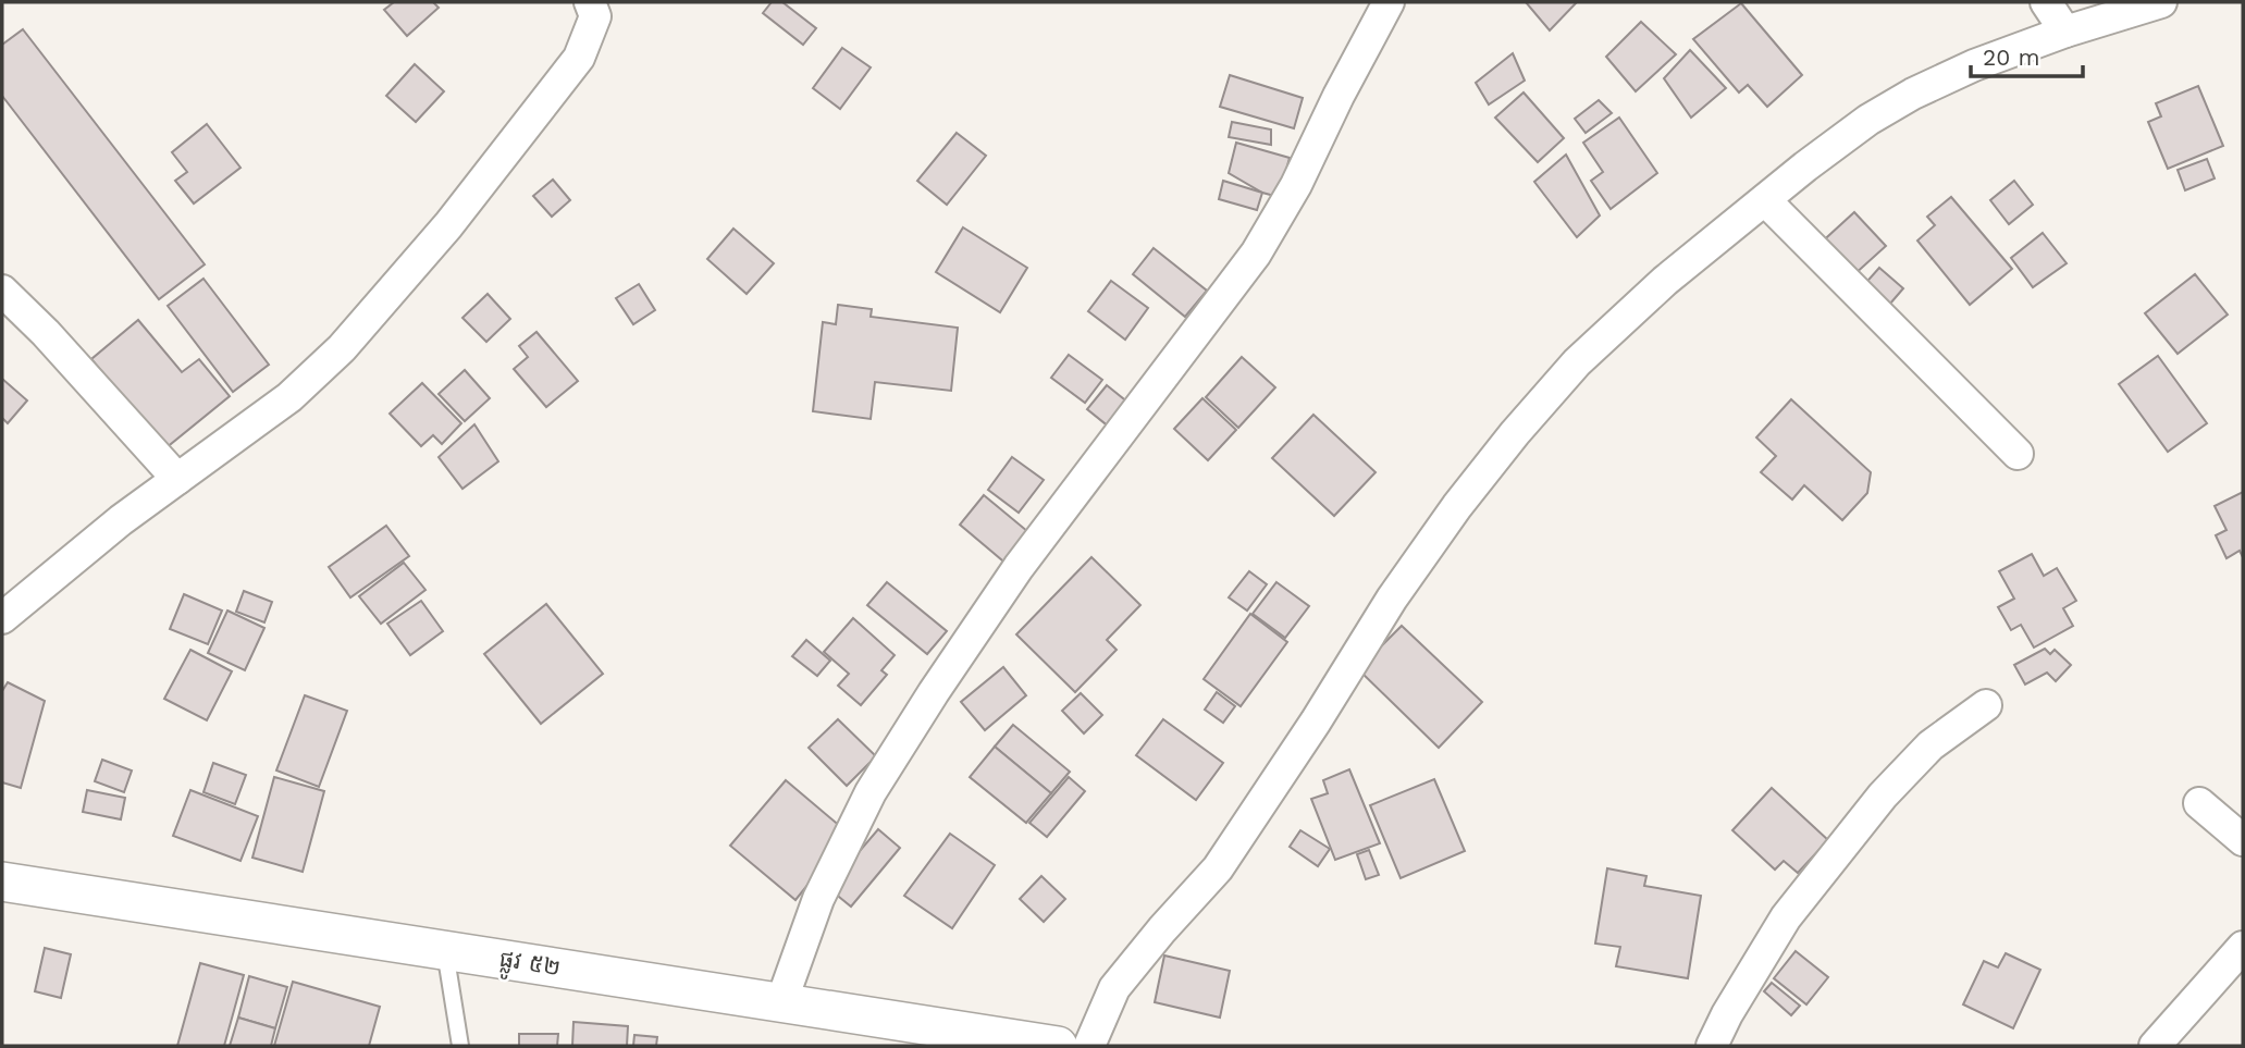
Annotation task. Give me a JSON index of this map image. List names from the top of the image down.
{
  "streets": {
    "street": ["ផ្លូវ ៥២"]
  },
  "scale_bar": "20 m"
}
